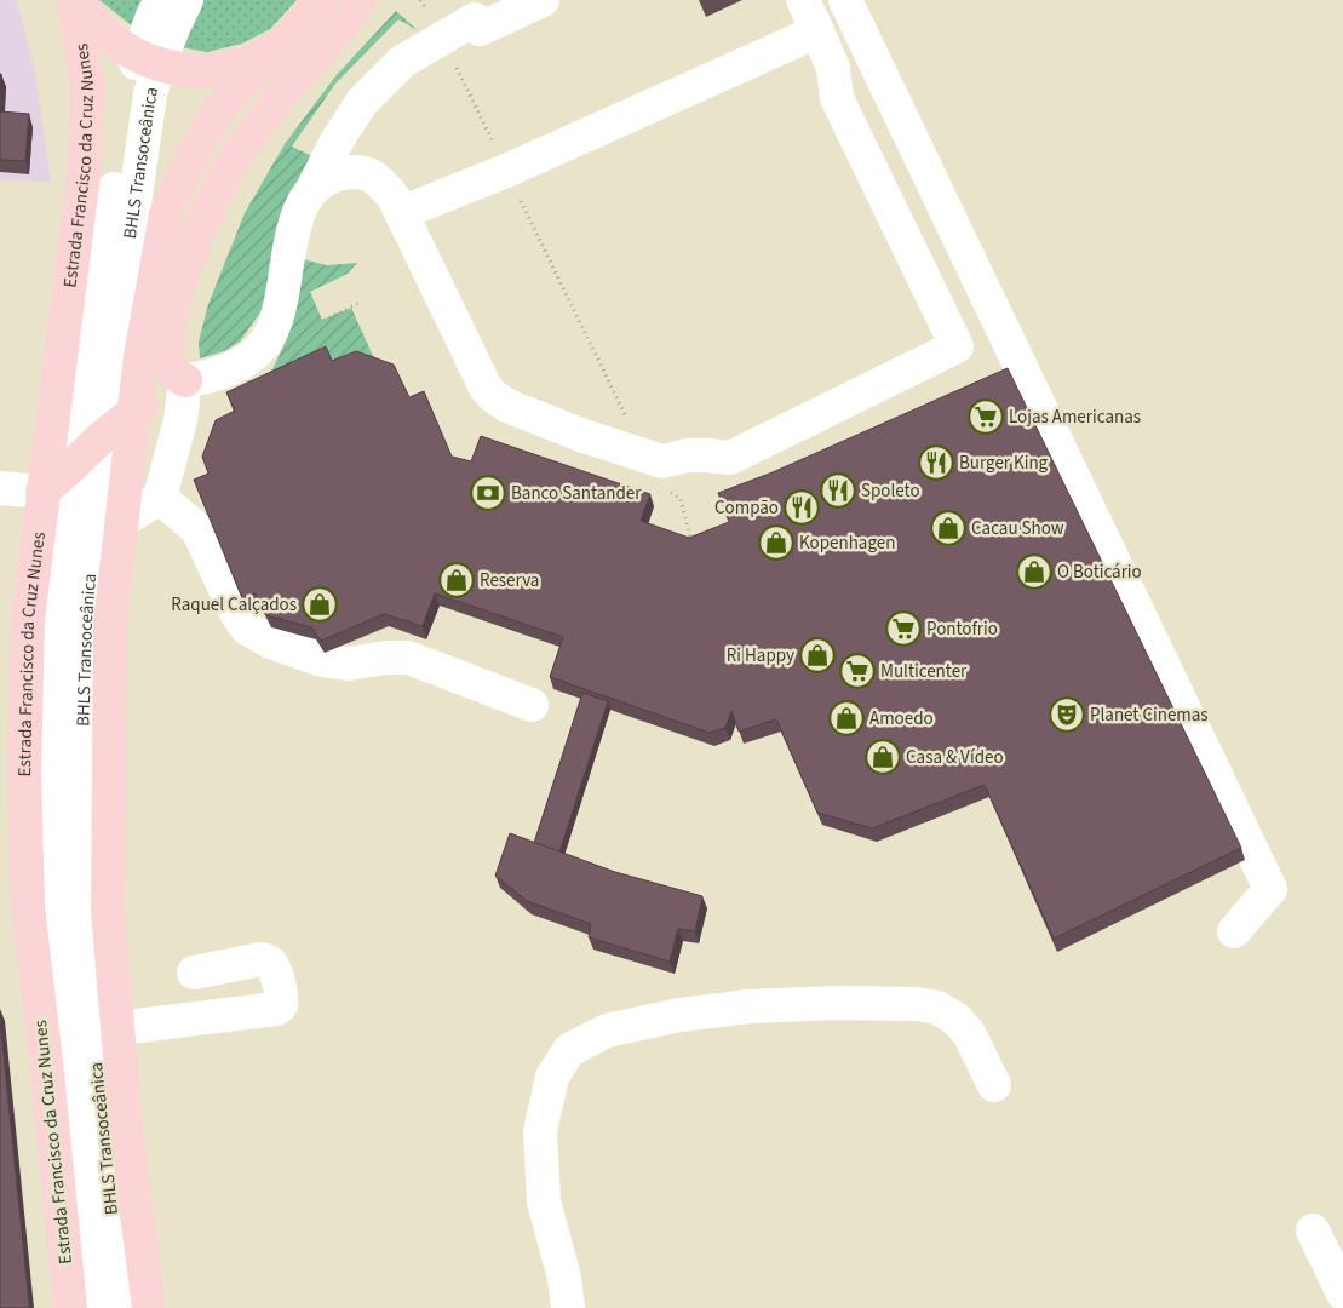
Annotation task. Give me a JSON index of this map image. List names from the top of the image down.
{
  "streets": {
    "main road": ["Estrada Francisco da Cruz Nunes"],
    "street": ["BHLS Transoceânica"]
  },
  "places": {
    "supermarket": ["Lojas Americanas", "Pontofrio", "Multicenter"],
    "restaurant": ["Burger King", "Spoleto", "Compão"],
    "bank": ["Banco Santander"],
    "shop": [
      "Cacau Show",
      "Kopenhagen",
      "O Boticário",
      "Reserva",
      "Raquel Calçados",
      "Ri Happy",
      "Amoedo",
      "Casa & Vídeo"
    ],
    "theatre": ["Planet Cinemas"]
  }
}
